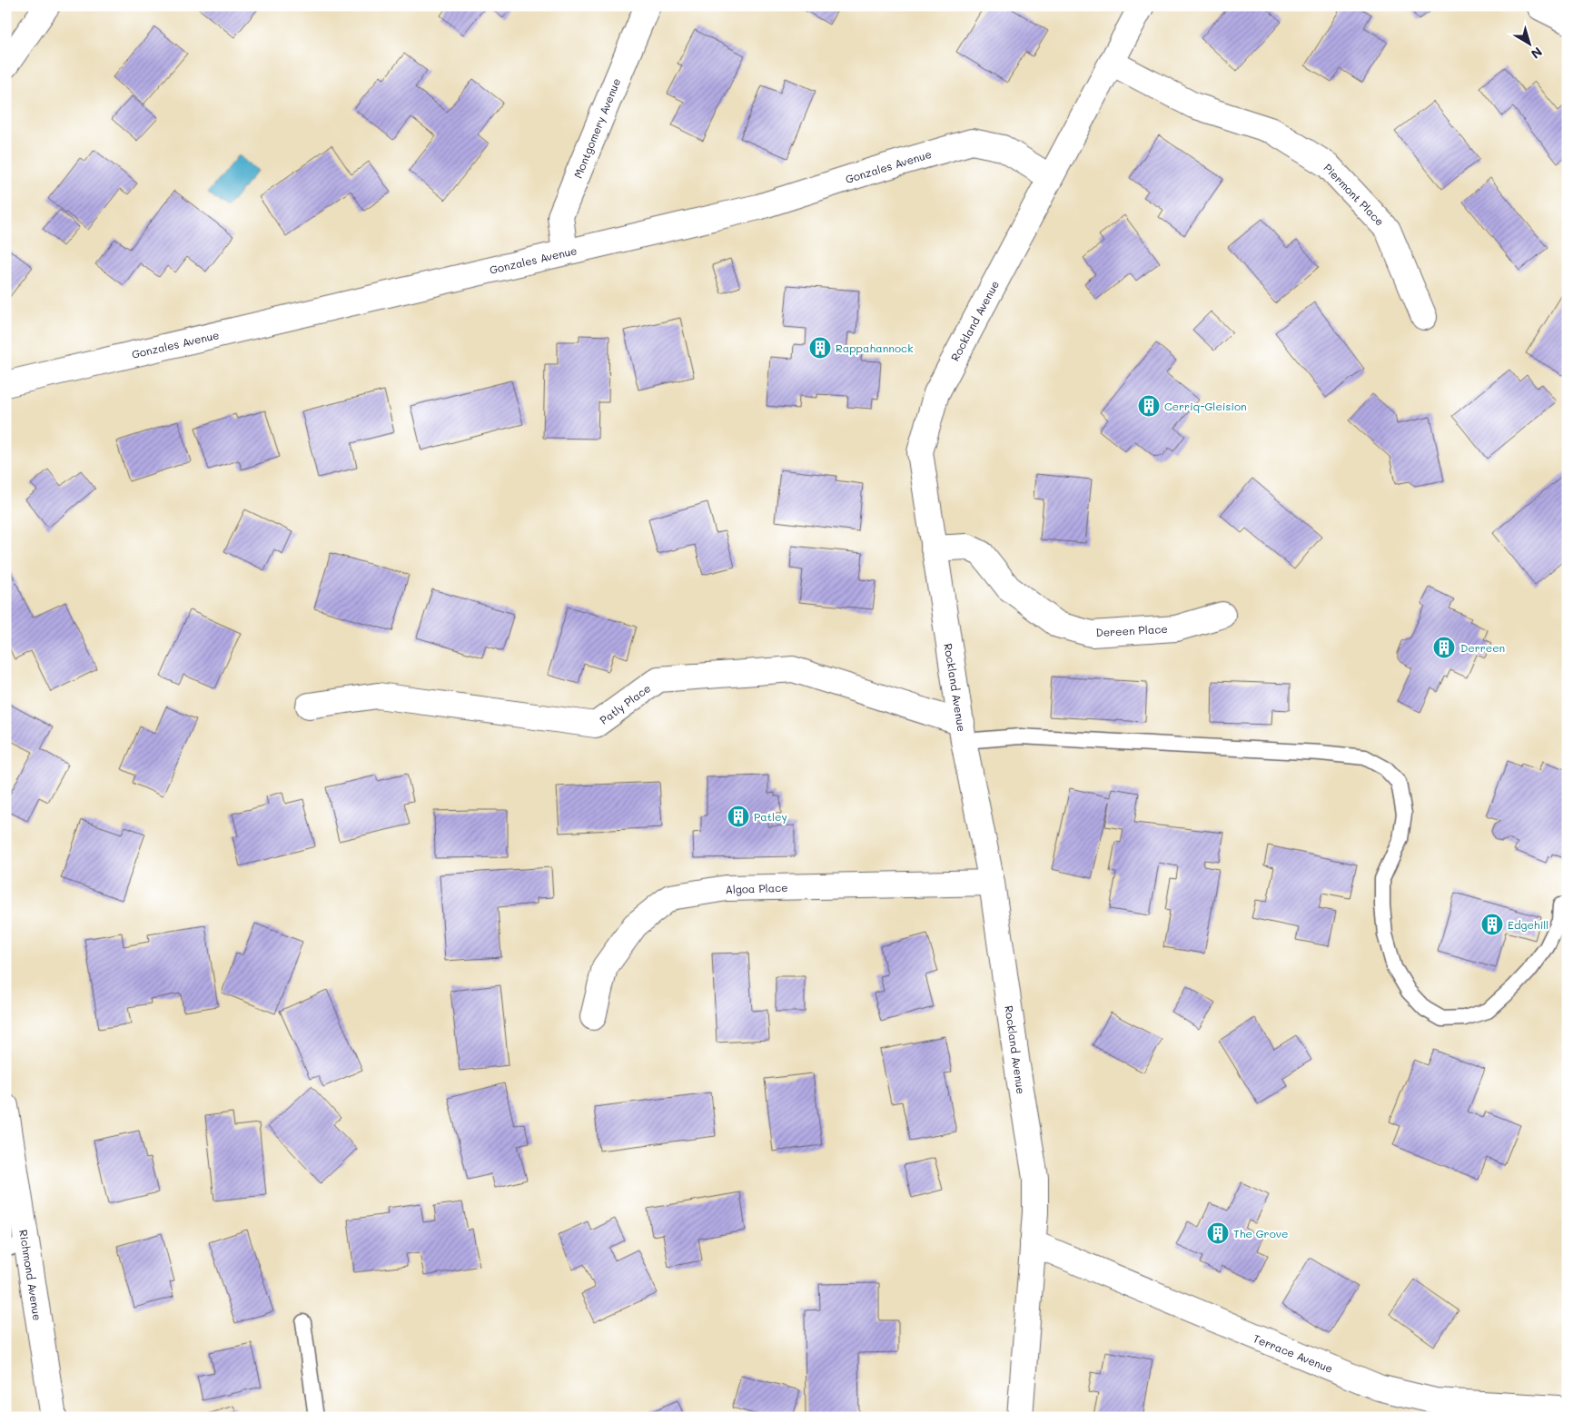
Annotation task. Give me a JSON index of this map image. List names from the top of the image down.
{
  "streets": {
    "street": [
      "Montgomery Avenue",
      "Gonzales Avenue",
      "Piermont Place",
      "Rockland Avenue",
      "Dereen Place",
      "Patly Place",
      "Algoa Place",
      "Richmond Avenue",
      "Terrace Avenue"
    ]
  },
  "crossings": [
    ["Montgomery Avenue", "Gonzales Avenue"],
    ["Gonzales Avenue", "Rockland Avenue"],
    ["Piermont Place", "Rockland Avenue"],
    ["Rockland Avenue", "Dereen Place"],
    ["Rockland Avenue", "Patly Place"],
    ["Rockland Avenue", "Algoa Place"],
    ["Rockland Avenue", "Terrace Avenue"]
  ],
  "places": {
    "building": [
      "Rappahannock",
      "Cerriq-Gleision",
      "Derreen",
      "Patley",
      "Edgehill",
      "The Grove"
    ]
  },
  "north": "bottom right"
}
